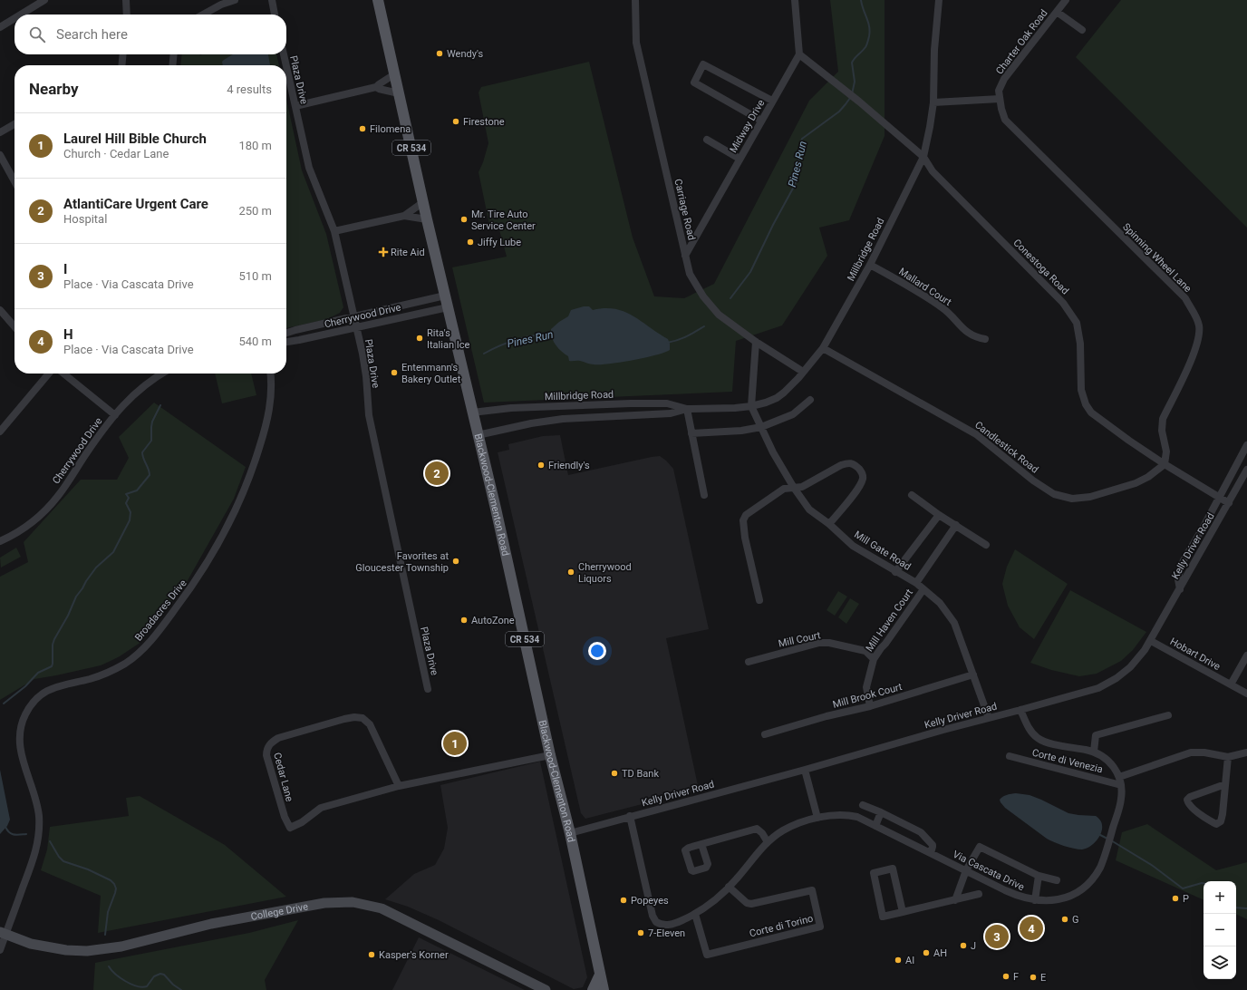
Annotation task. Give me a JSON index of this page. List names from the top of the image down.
{
  "streets": {
    "main road": ["CR 534", "Blackwood-Clementon Road", "College Drive"],
    "street": [
      "Charter Oak Road",
      "Plaza Drive",
      "Midway Drive",
      "Carriage Road",
      "Millbridge Road",
      "Spinning Wheel Lane",
      "Conestoga Road",
      "Mallard Court",
      "Cherrywood Drive",
      "Candlestick Road",
      "Kelly Driver Road",
      "Mill Gate Road",
      "Broadacres Drive",
      "Mill Haven Court",
      "Mill Court",
      "Hobart Drive",
      "Mill Brook Court",
      "Corte di Venezia",
      "Cedar Lane",
      "Via Cascata Drive",
      "Corte di Torino"
    ]
  },
  "crossings": [
    ["Charter Oak Road", "Spinning Wheel Lane"],
    ["Plaza Drive", "Cherrywood Drive"],
    ["Midway Drive", "Carriage Road"],
    ["Midway Drive", "Conestoga Road"],
    ["Carriage Road", "Millbridge Road"],
    ["Millbridge Road", "Conestoga Road"],
    ["Millbridge Road", "Mallard Court"],
    ["Millbridge Road", "Candlestick Road"],
    ["Millbridge Road", "Blackwood-Clementon Road"],
    ["Millbridge Road", "Mill Gate Road"],
    ["Spinning Wheel Lane", "Conestoga Road"],
    ["Spinning Wheel Lane", "Candlestick Road"],
    ["Conestoga Road", "Candlestick Road"],
    ["Conestoga Road", "Kelly Driver Road"],
    ["Cherrywood Drive", "Blackwood-Clementon Road"],
    ["Blackwood-Clementon Road", "Kelly Driver Road"],
    ["Blackwood-Clementon Road", "Cedar Lane"],
    ["Kelly Driver Road", "Mill Gate Road"],
    ["Kelly Driver Road", "Hobart Drive"],
    ["Kelly Driver Road", "Via Cascata Drive"],
    ["Mill Gate Road", "Mill Haven Court"],
    ["Mill Gate Road", "Mill Brook Court"],
    ["Broadacres Drive", "College Drive"],
    ["Mill Haven Court", "Mill Court"],
    ["Mill Haven Court", "Mill Brook Court"],
    ["Corte di Venezia", "Via Cascata Drive"],
    ["Via Cascata Drive", "Corte di Torino"]
  ],
  "water": ["Pines Run"],
  "places": {
    "other": [
      "Wendy's",
      "Firestone",
      "Filomena",
      "Mr. Tire Auto Service Center",
      "Jiffy Lube",
      "Rita's Italian Ice",
      "Entenmann's Bakery Outlet",
      "Friendly's",
      "Favorites at Gloucester Township",
      "Cherrywood Liquors",
      "AutoZone",
      "TD Bank",
      "P",
      "Popeyes",
      "G",
      "7-Eleven",
      "J",
      "AH",
      "Kasper's Korner",
      "AI",
      "F",
      "E"
    ],
    "health": ["Rite Aid"]
  },
  "page": {
    "search": "Search here",
    "heading": ["Nearby", "4 results"],
    "list": [
      {
        "mark": "1",
        "name": "Laurel Hill Bible Church",
        "note": "Church · Cedar Lane",
        "value": "180 m"
      },
      {
        "mark": "2",
        "name": "AtlantiCare Urgent Care",
        "note": "Hospital",
        "value": "250 m"
      },
      {
        "mark": "3",
        "name": "I",
        "note": "Place · Via Cascata Drive",
        "value": "510 m"
      },
      {
        "mark": "4",
        "name": "H",
        "note": "Place · Via Cascata Drive",
        "value": "540 m"
      }
    ],
    "pins": [
      "2",
      "1",
      "4",
      "3"
    ],
    "map_buttons": ["+", "−"]
  }
}
